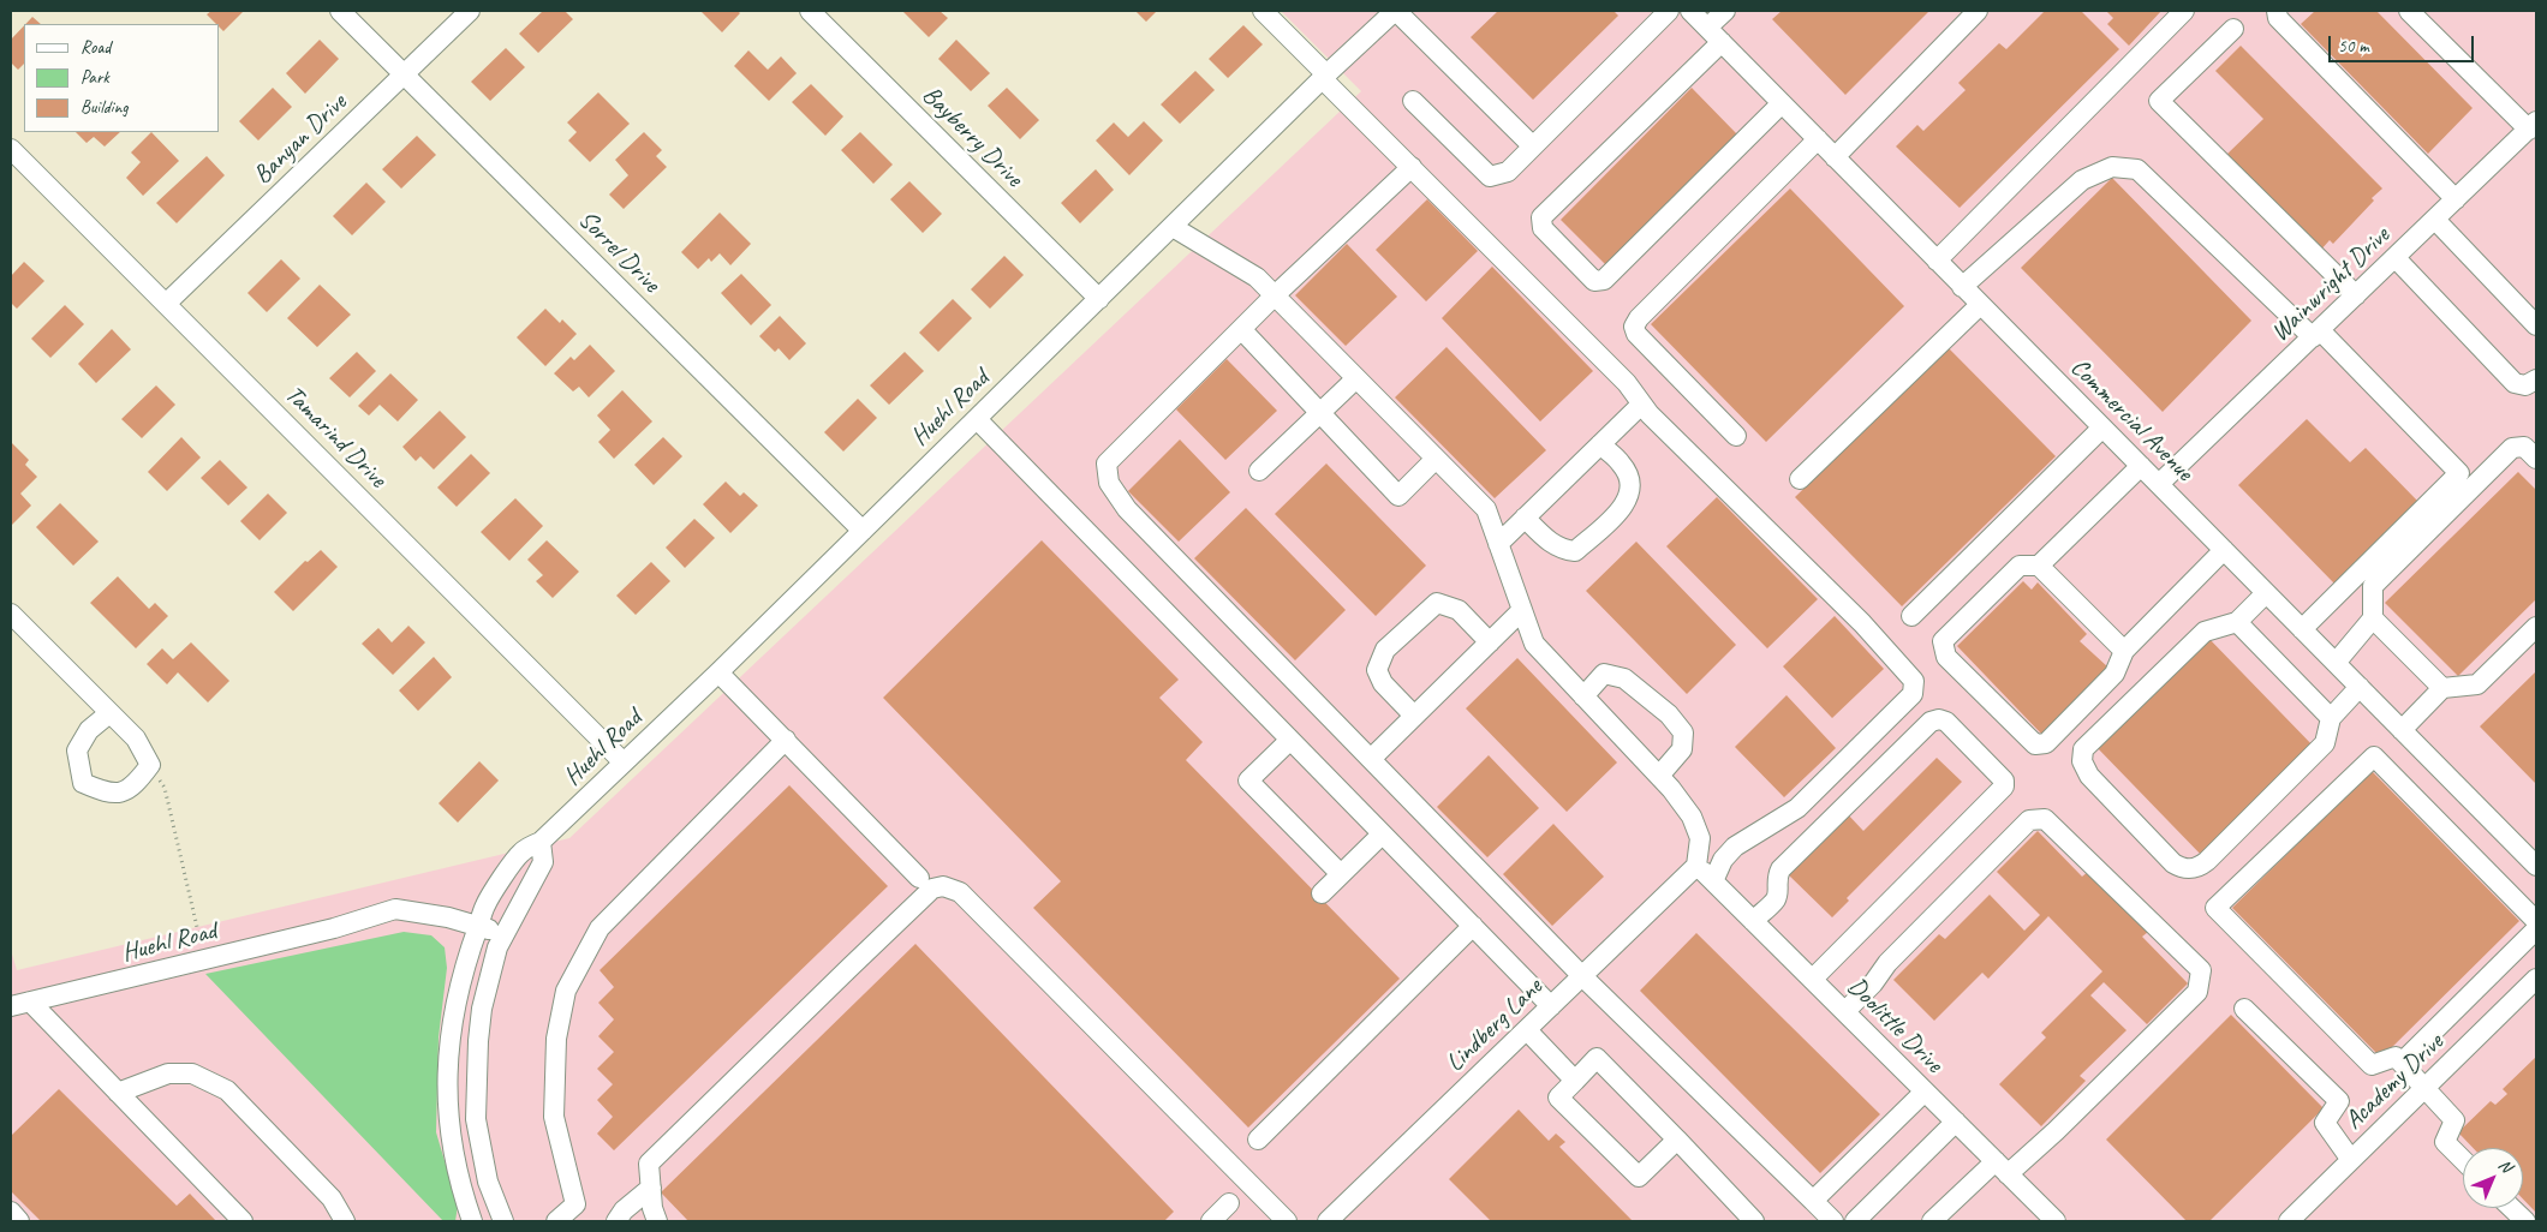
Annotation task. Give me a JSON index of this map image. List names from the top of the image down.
{
  "streets": {
    "street": [
      "Bayberry Drive",
      "Banyan Drive",
      "Sorrel Drive",
      "Wainwright Drive",
      "Huehl Road",
      "Commercial Avenue",
      "Tamarind Drive",
      "Lindberg Lane",
      "Doolittle Drive",
      "Academy Drive"
    ]
  },
  "crossings": [
    ["Bayberry Drive", "Huehl Road"],
    ["Banyan Drive", "Sorrel Drive"],
    ["Banyan Drive", "Tamarind Drive"],
    ["Sorrel Drive", "Huehl Road"],
    ["Wainwright Drive", "Commercial Avenue"],
    ["Huehl Road", "Tamarind Drive"],
    ["Lindberg Lane", "Doolittle Drive"]
  ],
  "legend": ["Road", "Park", "Building"],
  "scale_bar": "50 m",
  "north": "top right"
}
